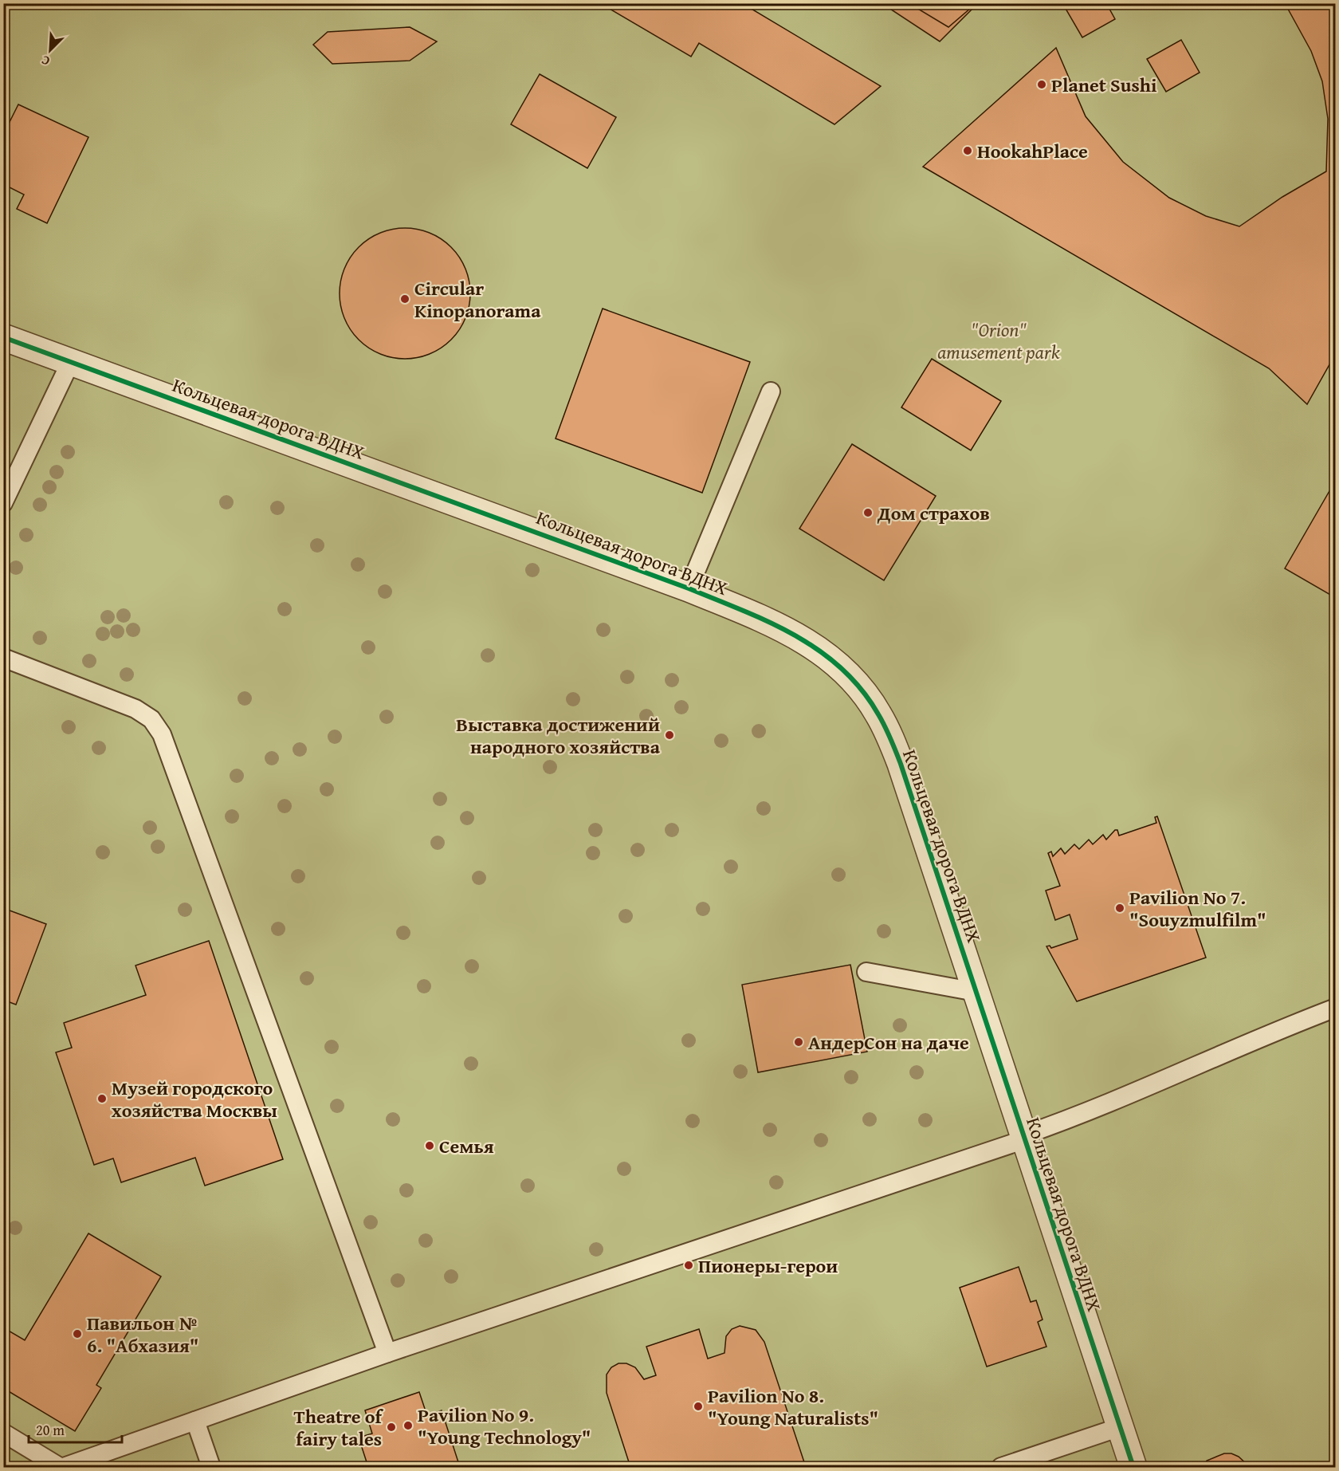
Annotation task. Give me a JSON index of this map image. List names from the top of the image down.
{
  "streets": {
    "street": ["Кольцевая дорога ВДНХ"]
  },
  "parks": ["\"Orion\" amusement park"],
  "places": [
    "Planet Sushi",
    "HookahPlace",
    "Circular Kinopanorama",
    "Дом страхов",
    "Выставка достижений народного хозяйства",
    "Pavilion No 7. \"Souyzmulfilm\"",
    "АндерСон на даче",
    "Музей городского хозяйства Москвы",
    "Семья",
    "Пионеры-герои",
    "Павильон № 6. \"Абхазия\"",
    "Pavilion No 8. \"Young Naturalists\"",
    "Pavilion No 9. \"Young Technology\"",
    "Theatre of fairy tales"
  ],
  "scale_bar": "20 m",
  "north": "bottom left"
}
